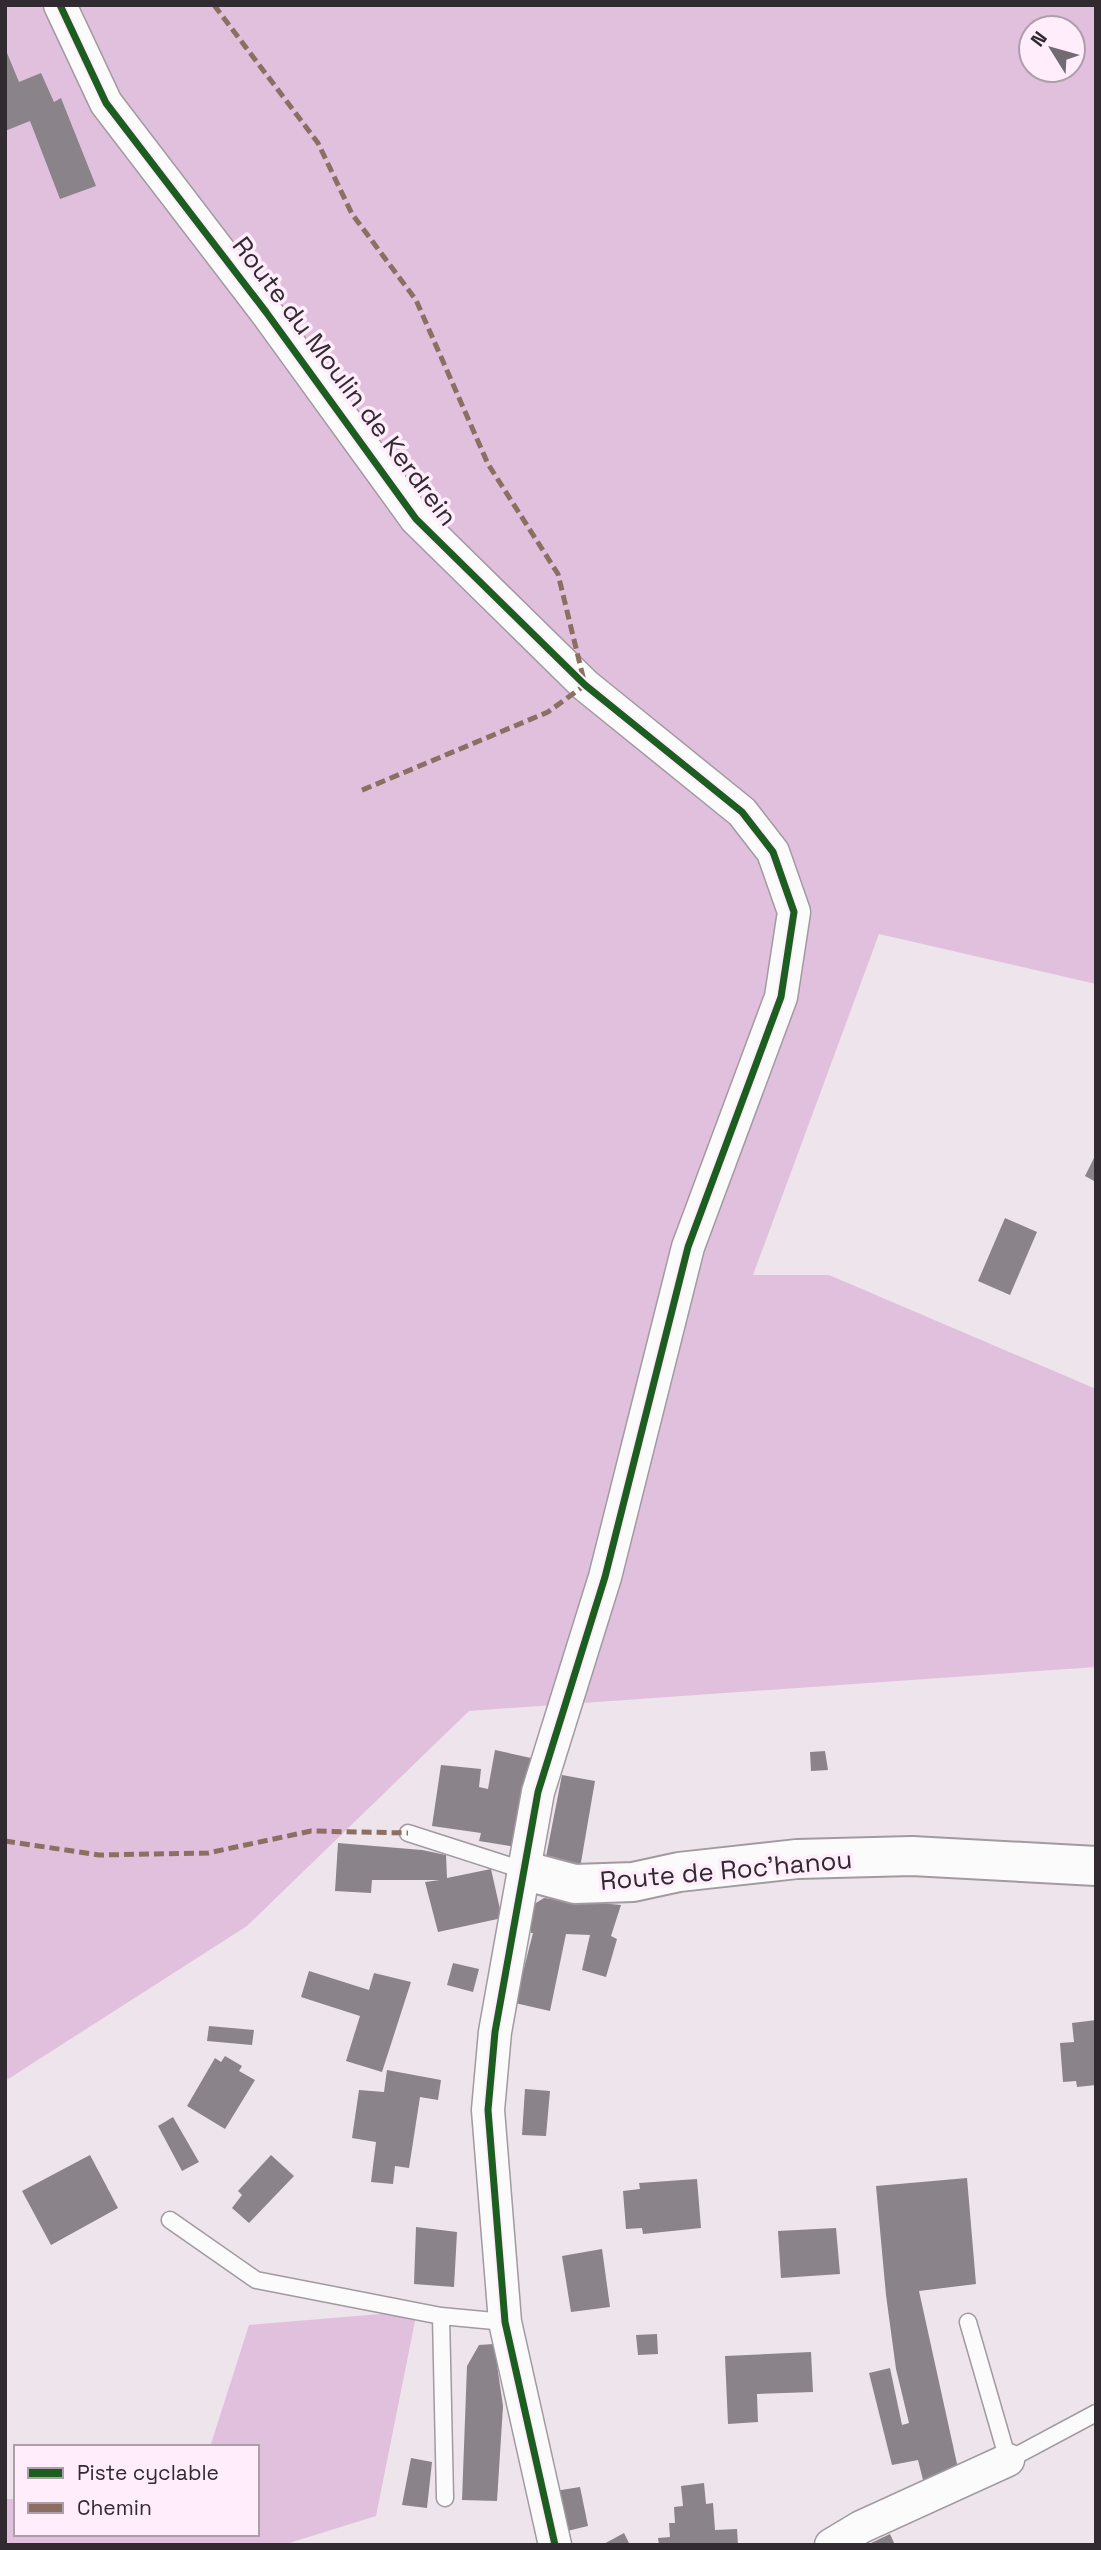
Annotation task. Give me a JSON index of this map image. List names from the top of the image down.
{
  "streets": {
    "street": ["Route du Moulin de Kerdrein", "Route de Roc'hanou"]
  },
  "crossings": [
    ["Route du Moulin de Kerdrein", "Route de Roc'hanou"]
  ],
  "legend": ["Piste cyclable", "Chemin"],
  "north": "top left"
}
